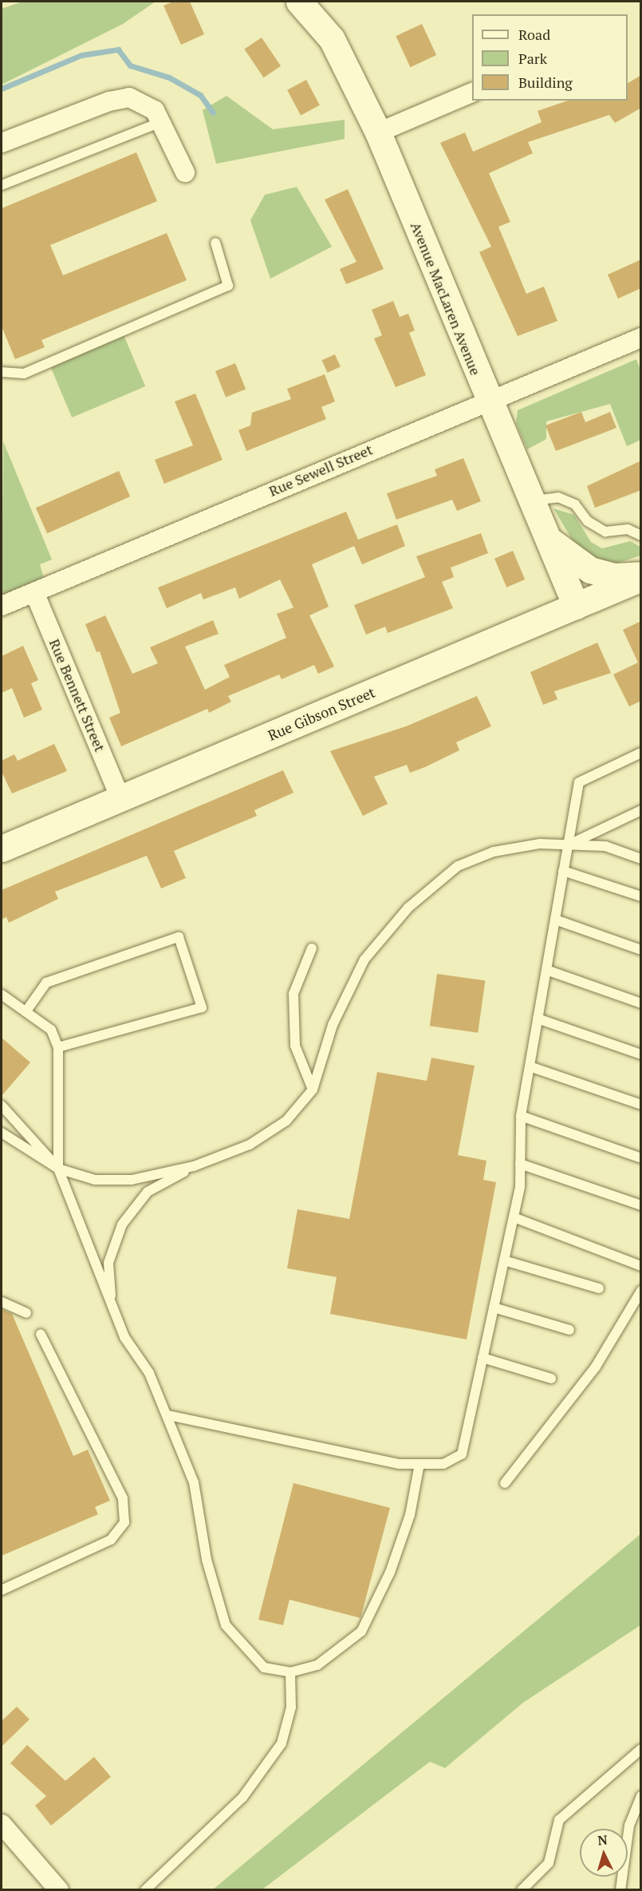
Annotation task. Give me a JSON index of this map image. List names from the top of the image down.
{
  "streets": {
    "street": [
      "Avenue MacLaren Avenue",
      "Rue Sewell Street",
      "Rue Bennett Street",
      "Rue Gibson Street"
    ]
  },
  "crossings": [
    ["Avenue MacLaren Avenue", "Rue Sewell Street"],
    ["Avenue MacLaren Avenue", "Rue Gibson Street"],
    ["Rue Sewell Street", "Rue Bennett Street"],
    ["Rue Bennett Street", "Rue Gibson Street"]
  ],
  "legend": ["Road", "Park", "Building"],
  "north": "top"
}
